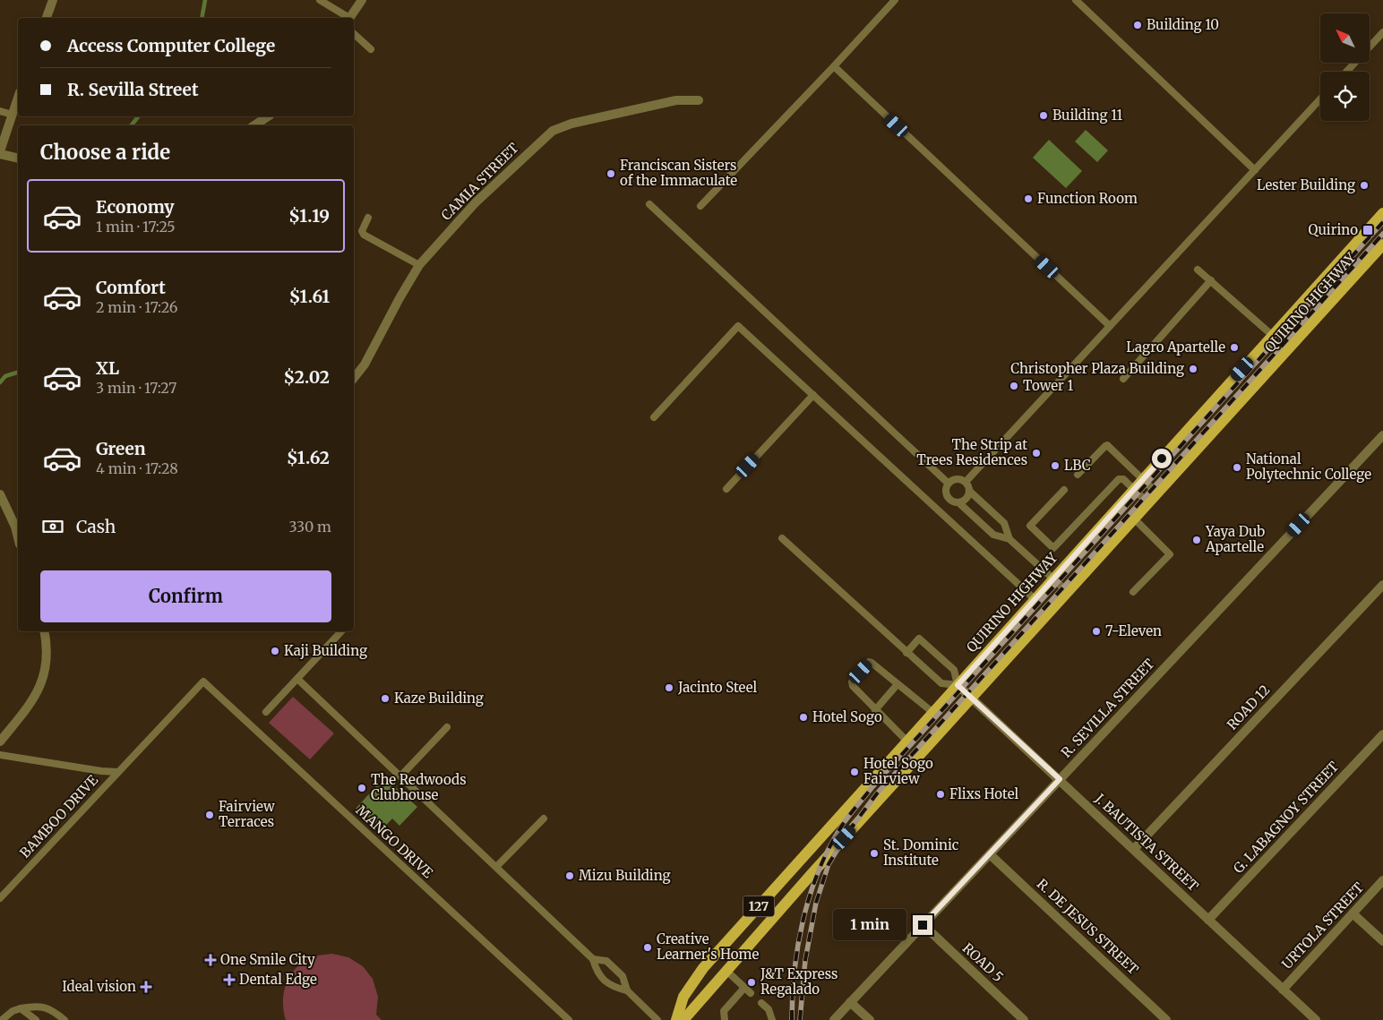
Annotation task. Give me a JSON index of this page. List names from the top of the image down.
{
  "streets": {
    "main road": ["QUIRINO HIGHWAY", "127"],
    "street": [
      "CAMIA STREET",
      "ROAD 12",
      "R. SEVILLA STREET",
      "G. LABAGNOY STREET",
      "J. BAUTISTA STREET",
      "URTOLA STREET",
      "R. DE JESUS STREET",
      "ROAD 5"
    ],
    "lane": ["BAMBOO DRIVE", "MANGO DRIVE"]
  },
  "crossings": [
    ["QUIRINO HIGHWAY", "J. BAUTISTA STREET"],
    ["ROAD 12", "J. BAUTISTA STREET"],
    ["R. SEVILLA STREET", "J. BAUTISTA STREET"],
    ["R. SEVILLA STREET", "R. DE JESUS STREET"],
    ["R. SEVILLA STREET", "ROAD 5"],
    ["BAMBOO DRIVE", "MANGO DRIVE"],
    ["G. LABAGNOY STREET", "J. BAUTISTA STREET"],
    ["J. BAUTISTA STREET", "URTOLA STREET"]
  ],
  "places": {
    "other": [
      "Building 10",
      "Building 11",
      "Franciscan Sisters of the Immaculate",
      "Lester Building",
      "Function Room",
      "Lagro Apartelle",
      "Christopher Plaza Building",
      "Tower 1",
      "The Strip at Trees Residences",
      "LBC",
      "National Polytechnic College",
      "Yaya Dub Apartelle",
      "7-Eleven",
      "Kaji Building",
      "Jacinto Steel",
      "Kaze Building",
      "Hotel Sogo",
      "Hotel Sogo Fairview",
      "The Redwoods Clubhouse",
      "Flixs Hotel",
      "Fairview Terraces",
      "St. Dominic Institute",
      "Mizu Building",
      "Creative Learner's Home",
      "J&T Express Regalado"
    ],
    "transit": ["Quirino"],
    "health": ["One Smile City", "Dental Edge", "Ideal vision"]
  },
  "north": "top left",
  "page": {
    "banner": ["Access Computer College", "R. Sevilla Street"],
    "heading": "Choose a ride",
    "list": [
      {
        "name": "Economy",
        "note": "1 min · 17:25",
        "value": "$1.19"
      },
      {
        "name": "Comfort",
        "note": "2 min · 17:26",
        "value": "$1.61"
      },
      {
        "name": "XL",
        "note": "3 min · 17:27",
        "value": "$2.02"
      },
      {
        "name": "Green",
        "note": "4 min · 17:28",
        "value": "$1.62"
      }
    ],
    "pay": ["Cash", "330 m"],
    "buttons": "Confirm",
    "bubble": "1 min"
  }
}
